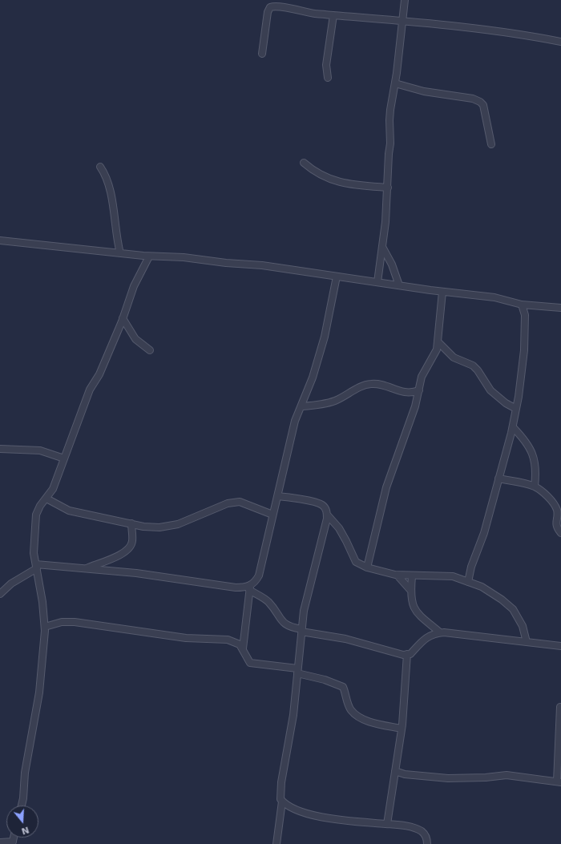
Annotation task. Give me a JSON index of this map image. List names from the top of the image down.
{
  "north": "bottom"
}
